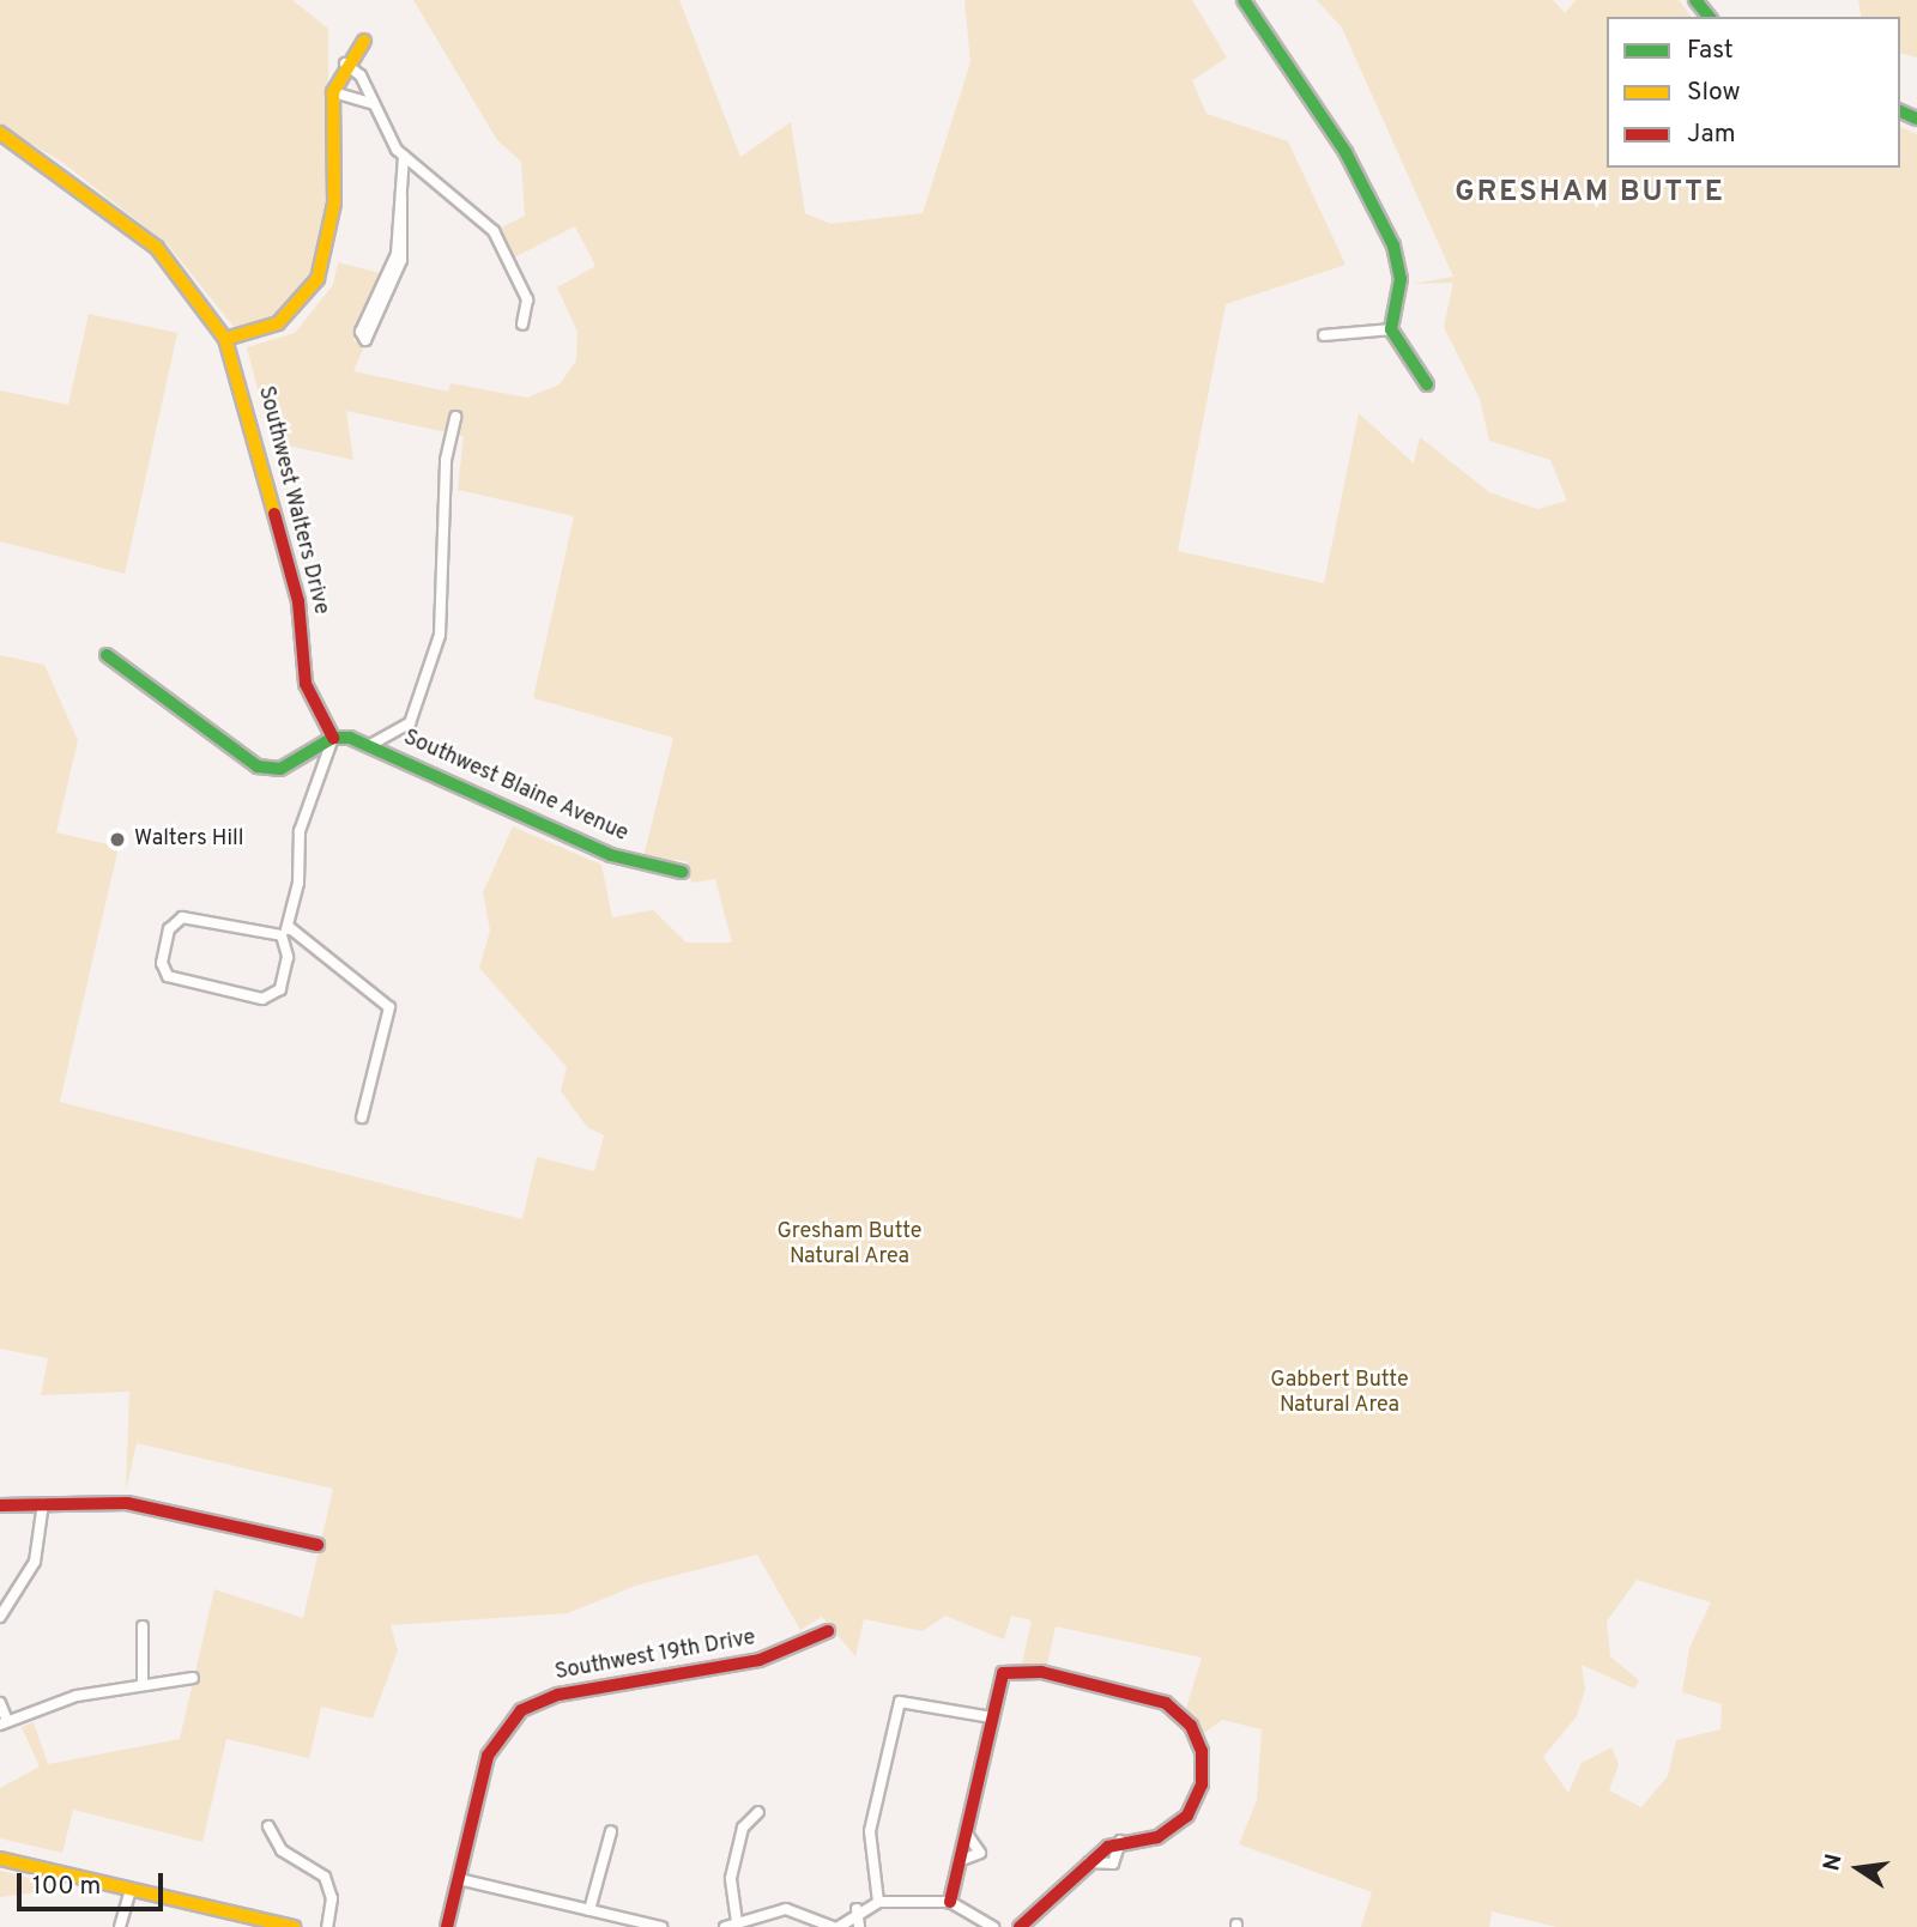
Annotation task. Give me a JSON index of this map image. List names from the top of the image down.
{
  "streets": {
    "street": ["Southwest Walters Drive", "Southwest Blaine Avenue", "Southwest 19th Drive"]
  },
  "crossings": [
    ["Southwest Walters Drive", "Southwest Blaine Avenue"]
  ],
  "districts": ["GRESHAM BUTTE"],
  "parks": ["Gresham Butte Natural Area", "Gabbert Butte Natural Area"],
  "places": ["Walters Hill"],
  "legend": ["Fast", "Slow", "Jam"],
  "scale_bar": "100 m",
  "north": "left"
}
